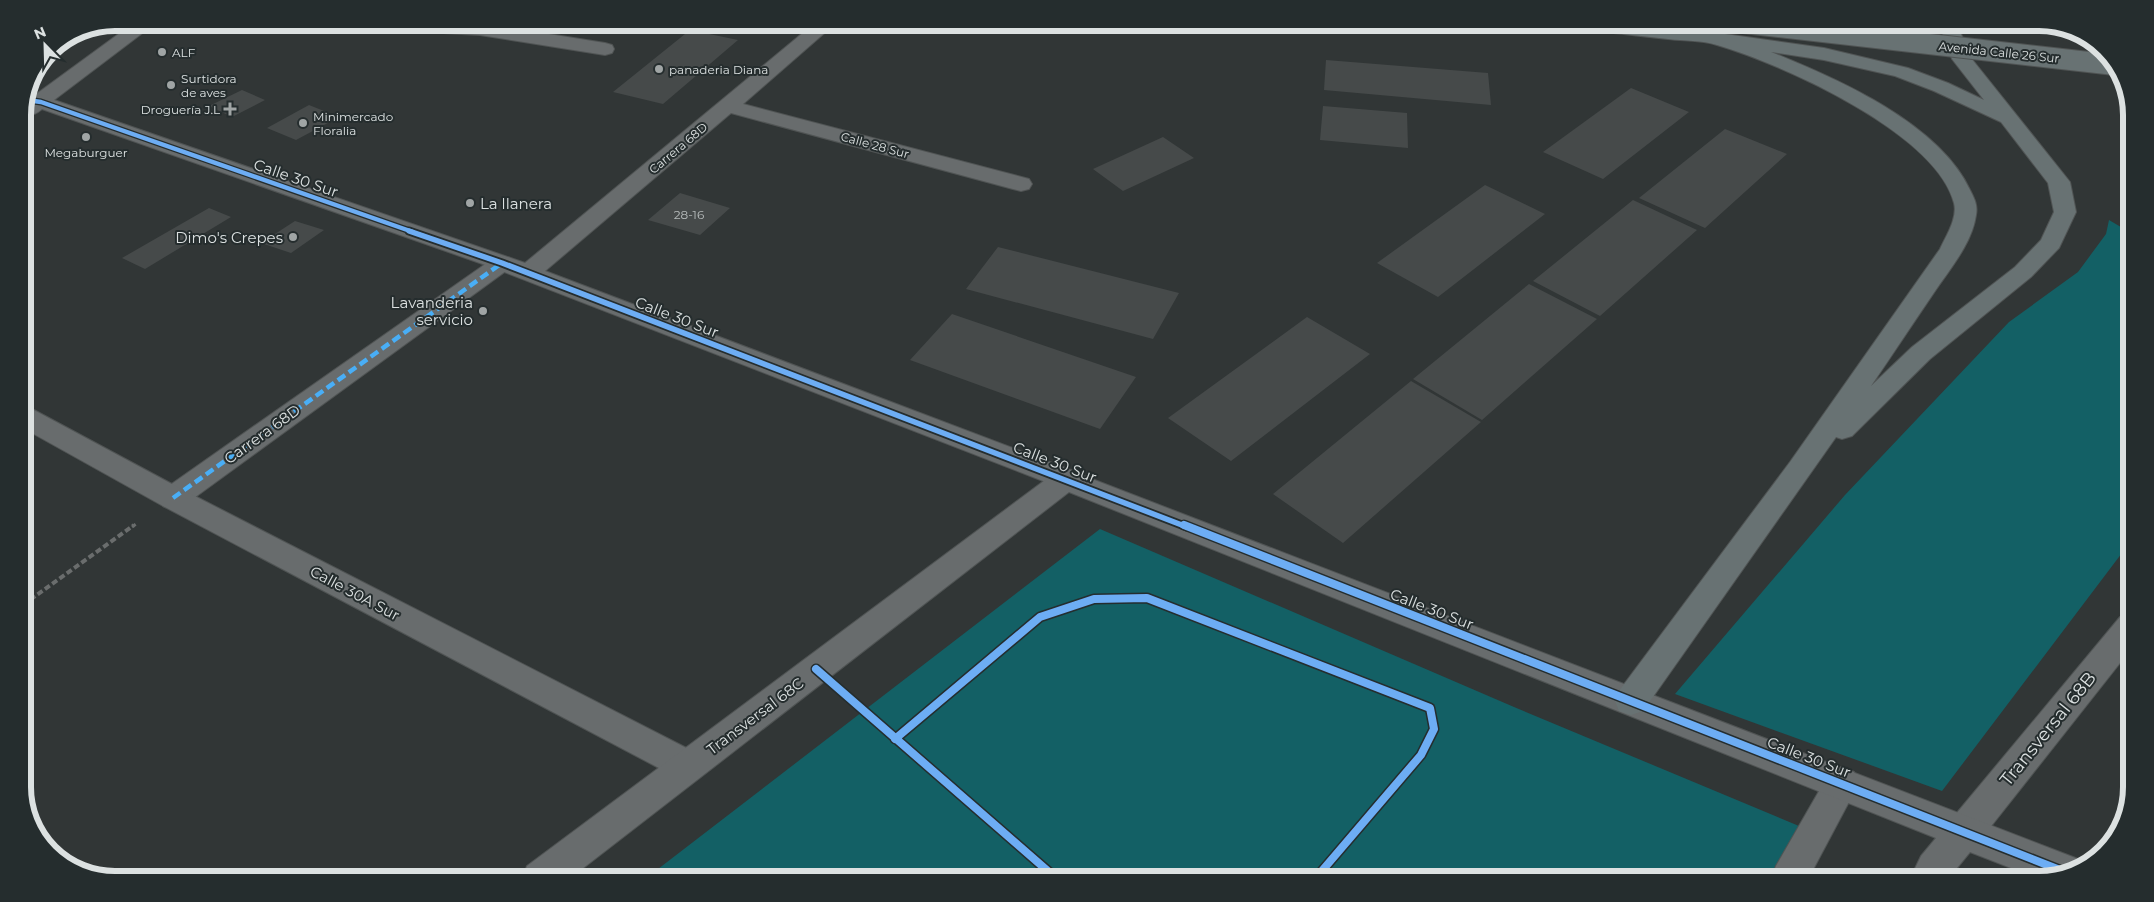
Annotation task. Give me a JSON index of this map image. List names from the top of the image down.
{
  "streets": {
    "main road": ["Avenida Calle 26 Sur"],
    "street": [
      "Calle 28 Sur",
      "Carrera 68D",
      "Calle 30 Sur",
      "Calle 30A Sur",
      "Transversal 68C",
      "Transversal 68B"
    ]
  },
  "crossings": [
    ["Calle 28 Sur", "Carrera 68D"],
    ["Carrera 68D", "Calle 30 Sur"],
    ["Carrera 68D", "Calle 30A Sur"],
    ["Calle 30 Sur", "Transversal 68C"],
    ["Calle 30 Sur", "Transversal 68B"],
    ["Calle 30A Sur", "Transversal 68C"]
  ],
  "places": {
    "other": [
      "ALF",
      "panaderia Diana",
      "Surtidora de aves",
      "Minimercado Floralia",
      "Megaburguer",
      "La llanera",
      "Dimo's Crepes",
      "Lavanderia servicio"
    ],
    "health": ["Droguería J.L"]
  },
  "house_numbers": ["28-16"],
  "north": "top left"
}
